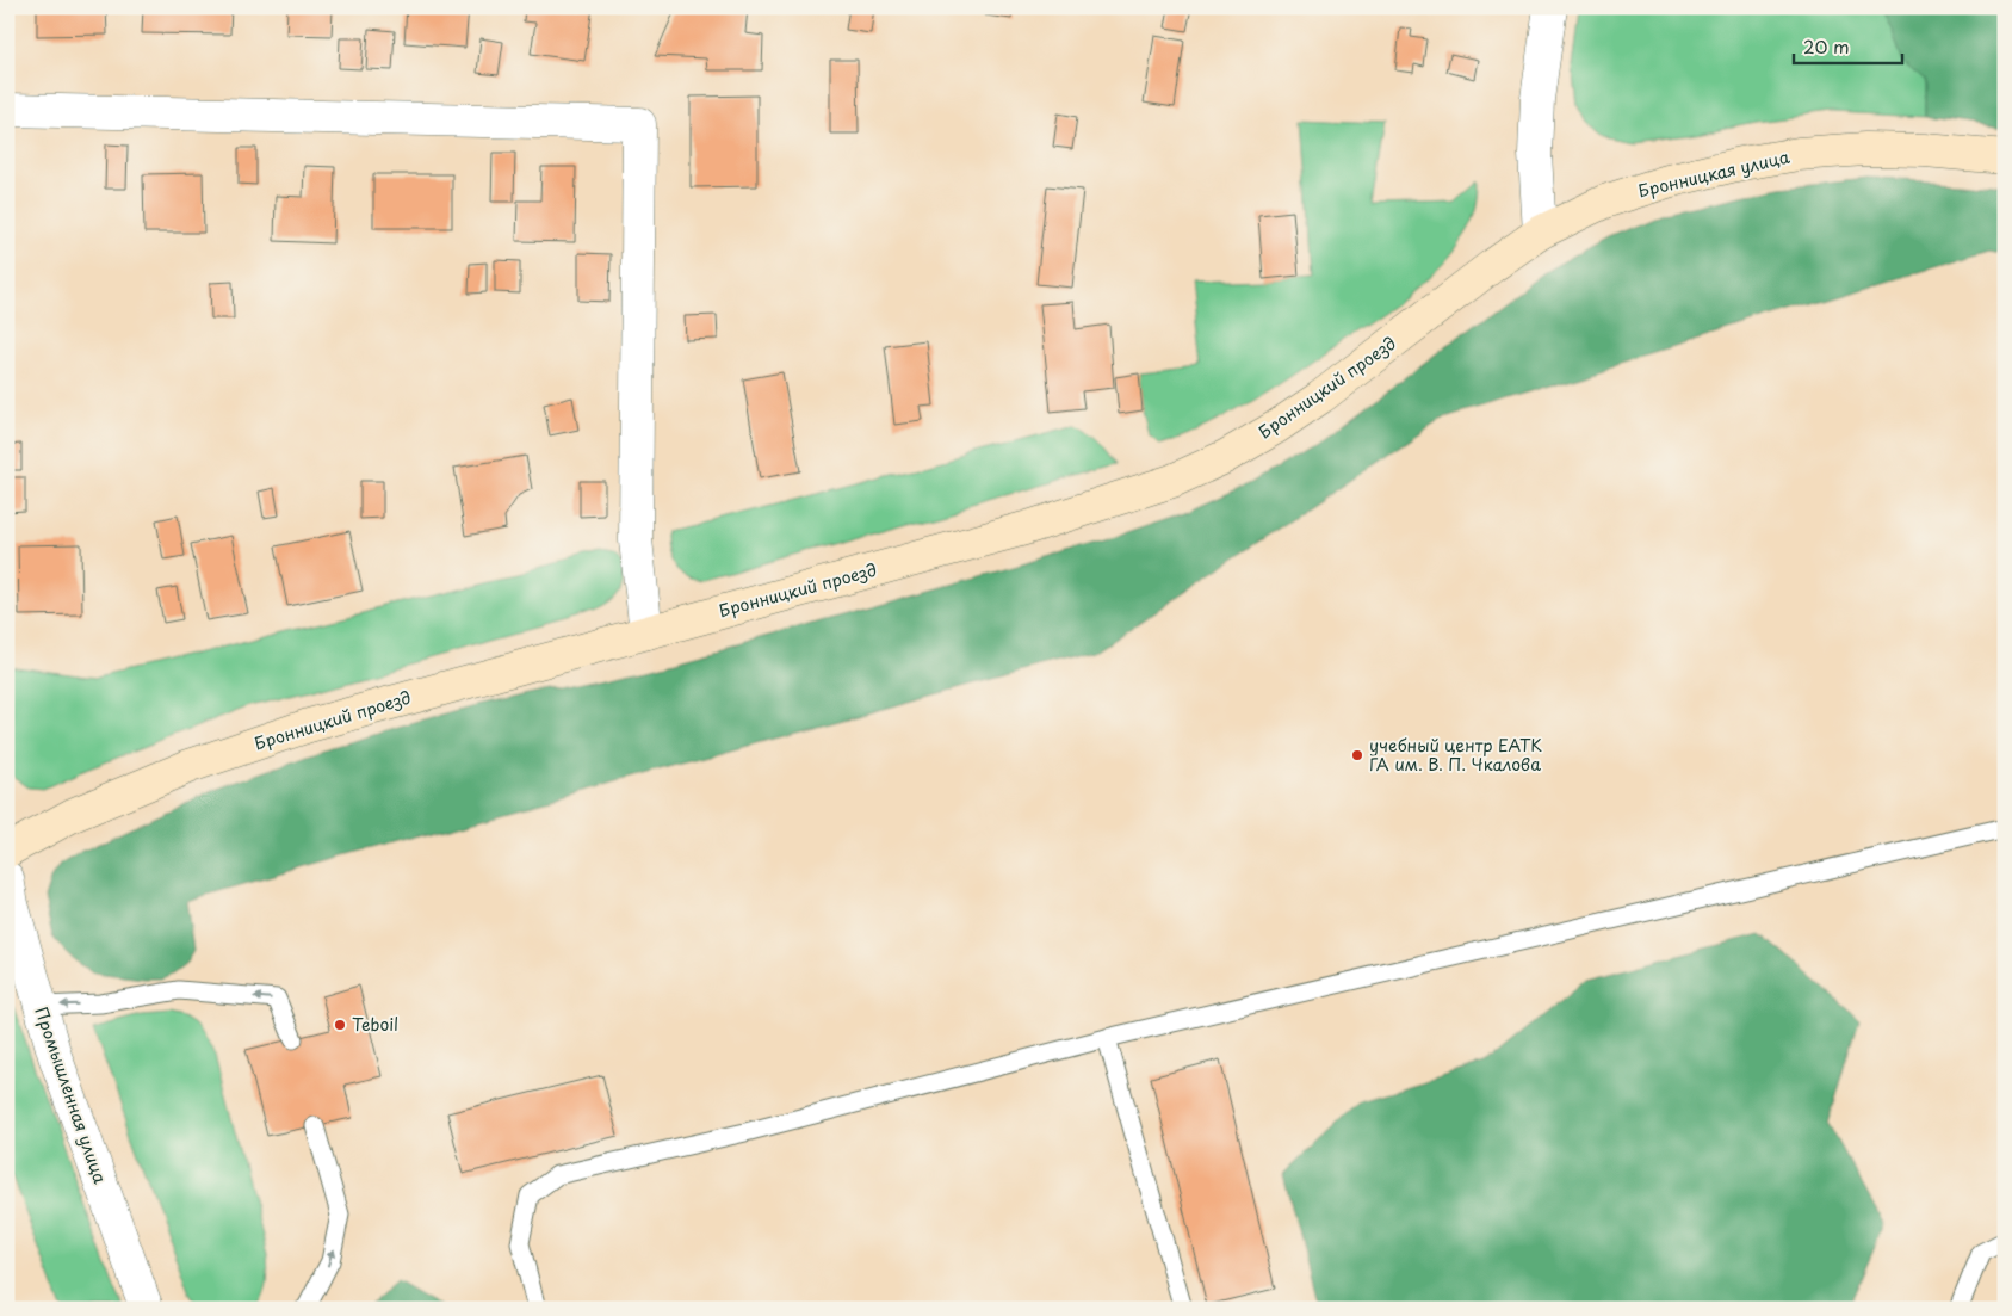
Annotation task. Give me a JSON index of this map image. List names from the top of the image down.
{
  "streets": {
    "main road": ["Бронницкая улица", "Бронницкий проезд"],
    "street": ["Промышленная улица"]
  },
  "crossings": [
    ["Бронницкая улица", "Бронницкий проезд"]
  ],
  "places": ["учебный центр ЕАТК ГА им. В. П. Чкалова", "Teboil"],
  "scale_bar": "20 m"
}
